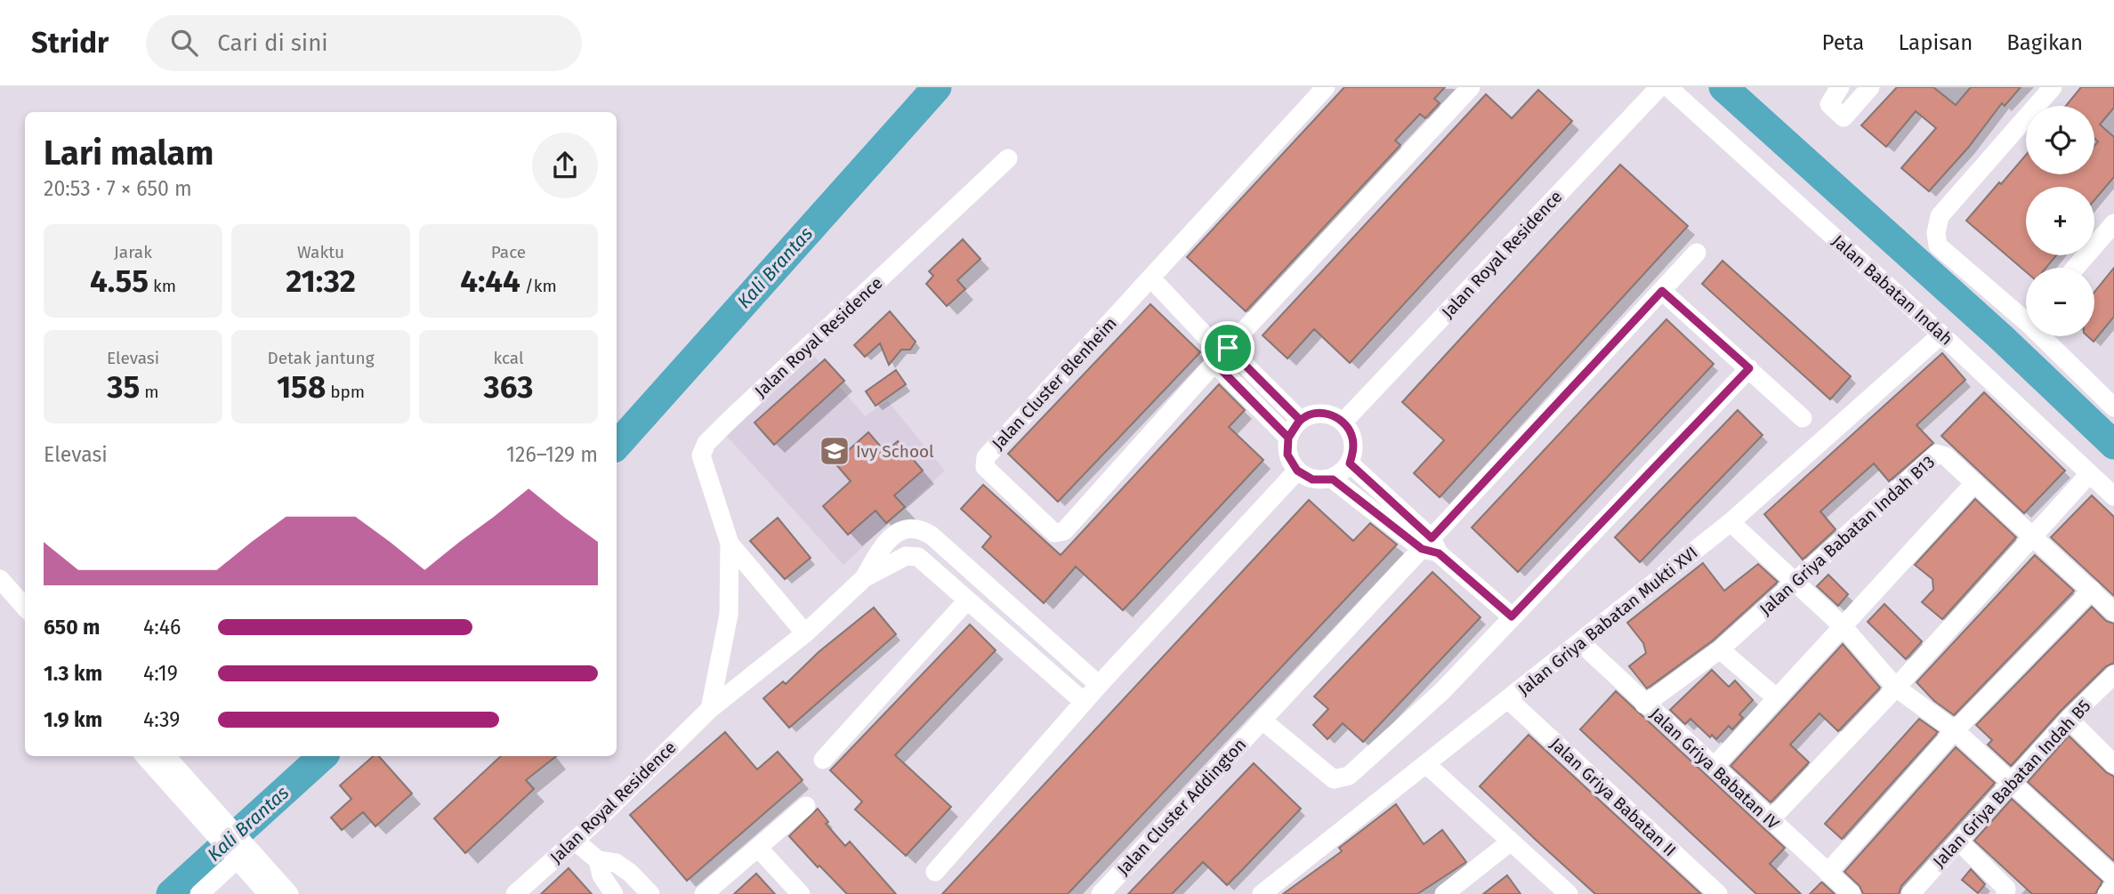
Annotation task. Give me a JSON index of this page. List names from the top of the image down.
{
  "streets": {
    "street": [
      "Jalan Royal Residence",
      "Jalan Babatan Indah",
      "Jalan Cluster Blenheim",
      "Jalan Griya Babatan Indah B13",
      "Jalan Griya Babatan Mukti XVI",
      "Jalan Griya Babatan IV",
      "Jalan Griya Babatan Indah B5",
      "Jalan Griya Babatan II",
      "Jalan Cluster Addington"
    ]
  },
  "crossings": [
    ["Jalan Babatan Indah", "Jalan Griya Babatan Mukti XVI"],
    ["Jalan Griya Babatan Indah B13", "Jalan Griya Babatan IV"],
    ["Jalan Griya Babatan Mukti XVI", "Jalan Griya Babatan IV"],
    ["Jalan Griya Babatan Mukti XVI", "Jalan Griya Babatan II"]
  ],
  "water": ["Kali Brantas"],
  "places": {
    "school or university": ["Ivy School"]
  },
  "page": {
    "header": "Stridr",
    "search": "Cari di sini",
    "nav": ["Peta", "Lapisan", "Bagikan"],
    "map_buttons": ["+", "−"],
    "heading": ["Lari malam", "20:53 · 7 × 650 m"],
    "stats": [
      ["Jarak", "4.55 km"],
      ["Waktu", "21:32"],
      ["Pace", "4:44 /km"],
      ["Elevasi", "35 m"],
      ["Detak jantung", "158 bpm"],
      ["kcal", "363"]
    ],
    "chart": ["Elevasi", "126–129 m"],
    "list": [
      {
        "name": "650 m",
        "note": "4:46"
      },
      {
        "name": "1.3 km",
        "note": "4:19"
      },
      {
        "name": "1.9 km",
        "note": "4:39"
      }
    ]
  }
}
